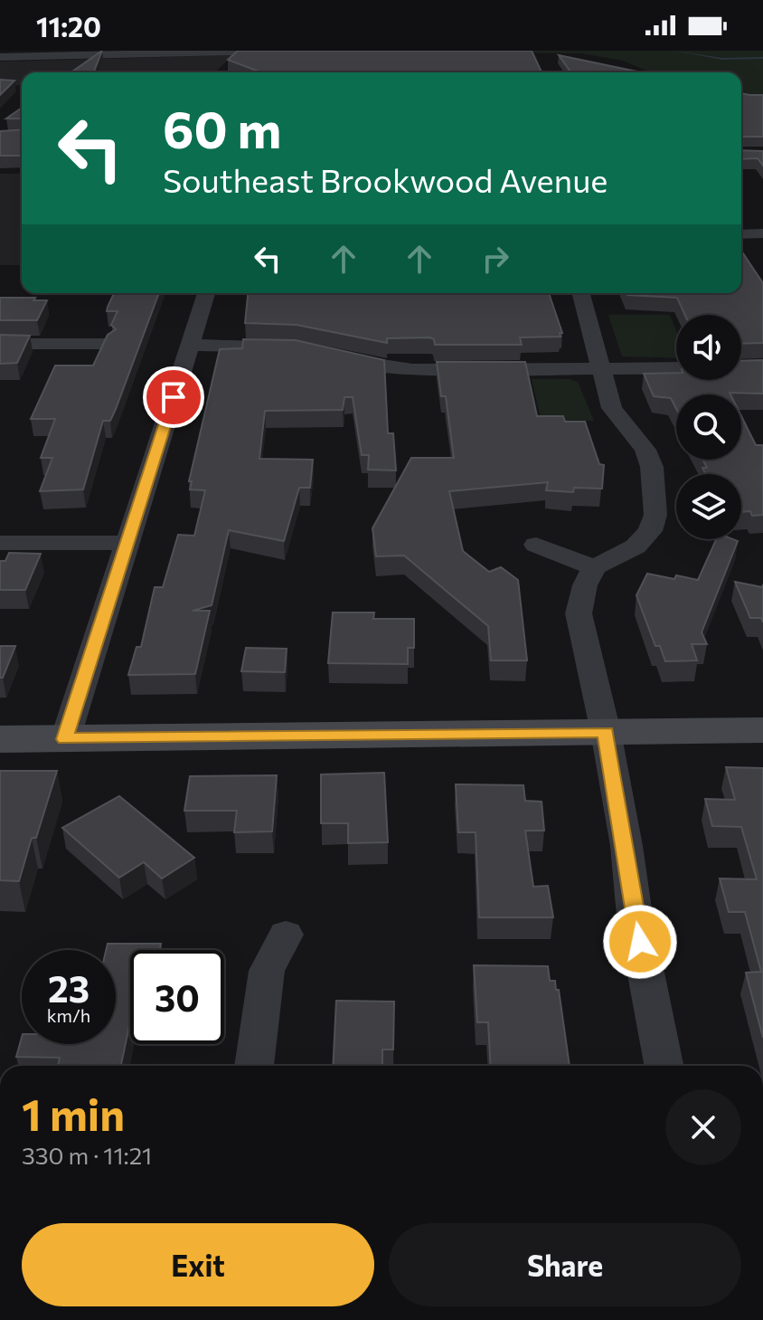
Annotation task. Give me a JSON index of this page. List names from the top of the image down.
{
  "page": {
    "status": "11:20",
    "turn": ["60 m", "Southeast Brookwood Avenue"],
    "speed": "23 km/h",
    "limit": "30",
    "heading": ["1 min", "330 m · 11:21"],
    "buttons": ["Exit", "Share"]
  }
}
